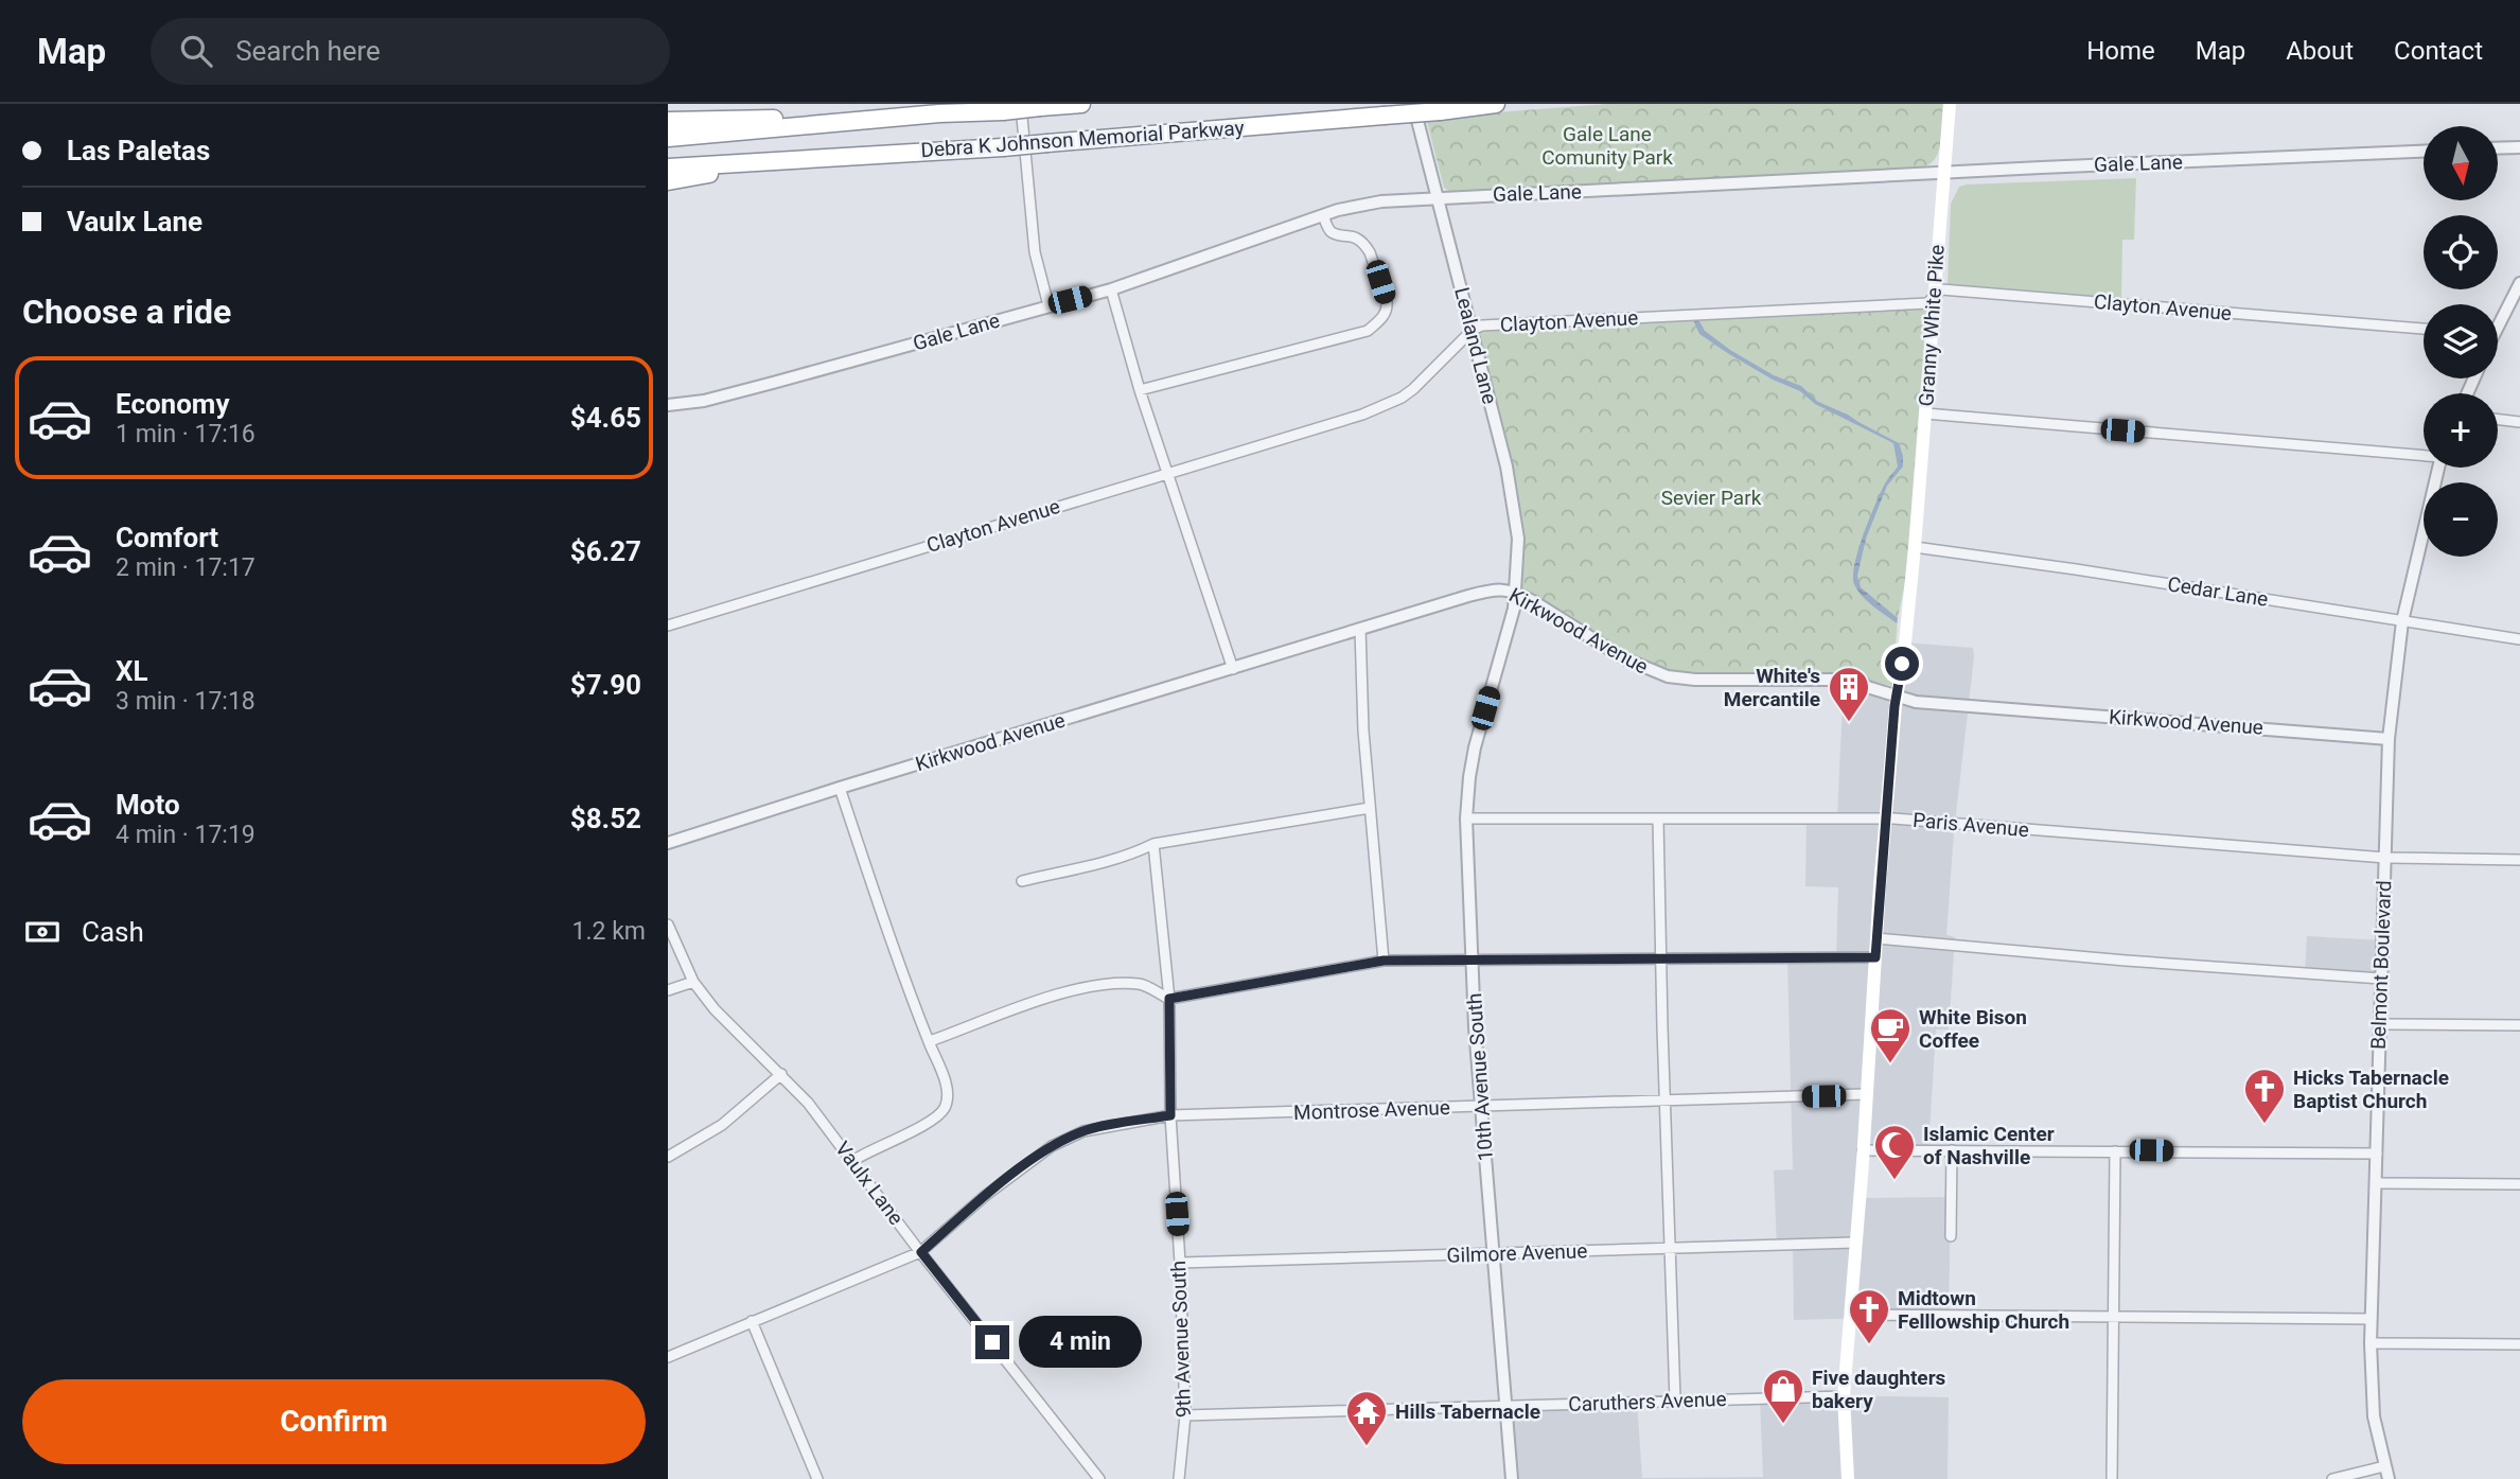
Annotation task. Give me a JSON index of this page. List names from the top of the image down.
{
  "streets": {
    "highway": ["Debra K Johnson Memorial Parkway"],
    "main road": ["Granny White Pike"],
    "street": [
      "Gale Lane",
      "Clayton Avenue",
      "Lealand Lane",
      "Cedar Lane",
      "Kirkwood Avenue",
      "Paris Avenue",
      "Belmont Boulevard",
      "10th Avenue South",
      "Montrose Avenue",
      "Vaulx Lane",
      "Gilmore Avenue",
      "9th Avenue South",
      "Caruthers Avenue"
    ]
  },
  "crossings": [
    ["Gale Lane", "Granny White Pike"],
    ["Gale Lane", "Lealand Lane"],
    ["Clayton Avenue", "Granny White Pike"],
    ["Clayton Avenue", "Lealand Lane"],
    ["Granny White Pike", "Cedar Lane"],
    ["Granny White Pike", "Kirkwood Avenue"],
    ["Granny White Pike", "Paris Avenue"],
    ["Granny White Pike", "Montrose Avenue"],
    ["Granny White Pike", "Gilmore Avenue"],
    ["Granny White Pike", "Caruthers Avenue"],
    ["Lealand Lane", "Kirkwood Avenue"],
    ["Lealand Lane", "10th Avenue South"],
    ["Cedar Lane", "Belmont Boulevard"],
    ["Kirkwood Avenue", "Belmont Boulevard"],
    ["Kirkwood Avenue", "10th Avenue South"],
    ["Paris Avenue", "Belmont Boulevard"],
    ["Paris Avenue", "10th Avenue South"],
    ["10th Avenue South", "Montrose Avenue"],
    ["10th Avenue South", "Gilmore Avenue"],
    ["10th Avenue South", "Caruthers Avenue"],
    ["Montrose Avenue", "Vaulx Lane"],
    ["Montrose Avenue", "9th Avenue South"],
    ["Gilmore Avenue", "9th Avenue South"],
    ["9th Avenue South", "Caruthers Avenue"]
  ],
  "parks": ["Gale Lane Comunity Park", "Sevier Park"],
  "places": {
    "building": ["White's Mercantile"],
    "cafe": ["White Bison Coffee"],
    "church": ["Hicks Tabernacle Baptist Church", "Midtown Felllowship Church"],
    "mosque": ["Islamic Center of Nashville"],
    "shop": ["Five daughters bakery"],
    "temple": ["Hills Tabernacle"]
  },
  "north": "bottom",
  "page": {
    "header": "Map",
    "search": "Search here",
    "nav": [
      "Home",
      "Map",
      "About",
      "Contact"
    ],
    "banner": ["Las Paletas", "Vaulx Lane"],
    "map_buttons": ["+", "−"],
    "heading": "Choose a ride",
    "list": [
      {
        "name": "Economy",
        "note": "1 min · 17:16",
        "value": "$4.65"
      },
      {
        "name": "Comfort",
        "note": "2 min · 17:17",
        "value": "$6.27"
      },
      {
        "name": "XL",
        "note": "3 min · 17:18",
        "value": "$7.90"
      },
      {
        "name": "Moto",
        "note": "4 min · 17:19",
        "value": "$8.52"
      }
    ],
    "pay": ["Cash", "1.2 km"],
    "bubble": "4 min",
    "buttons": "Confirm"
  }
}
